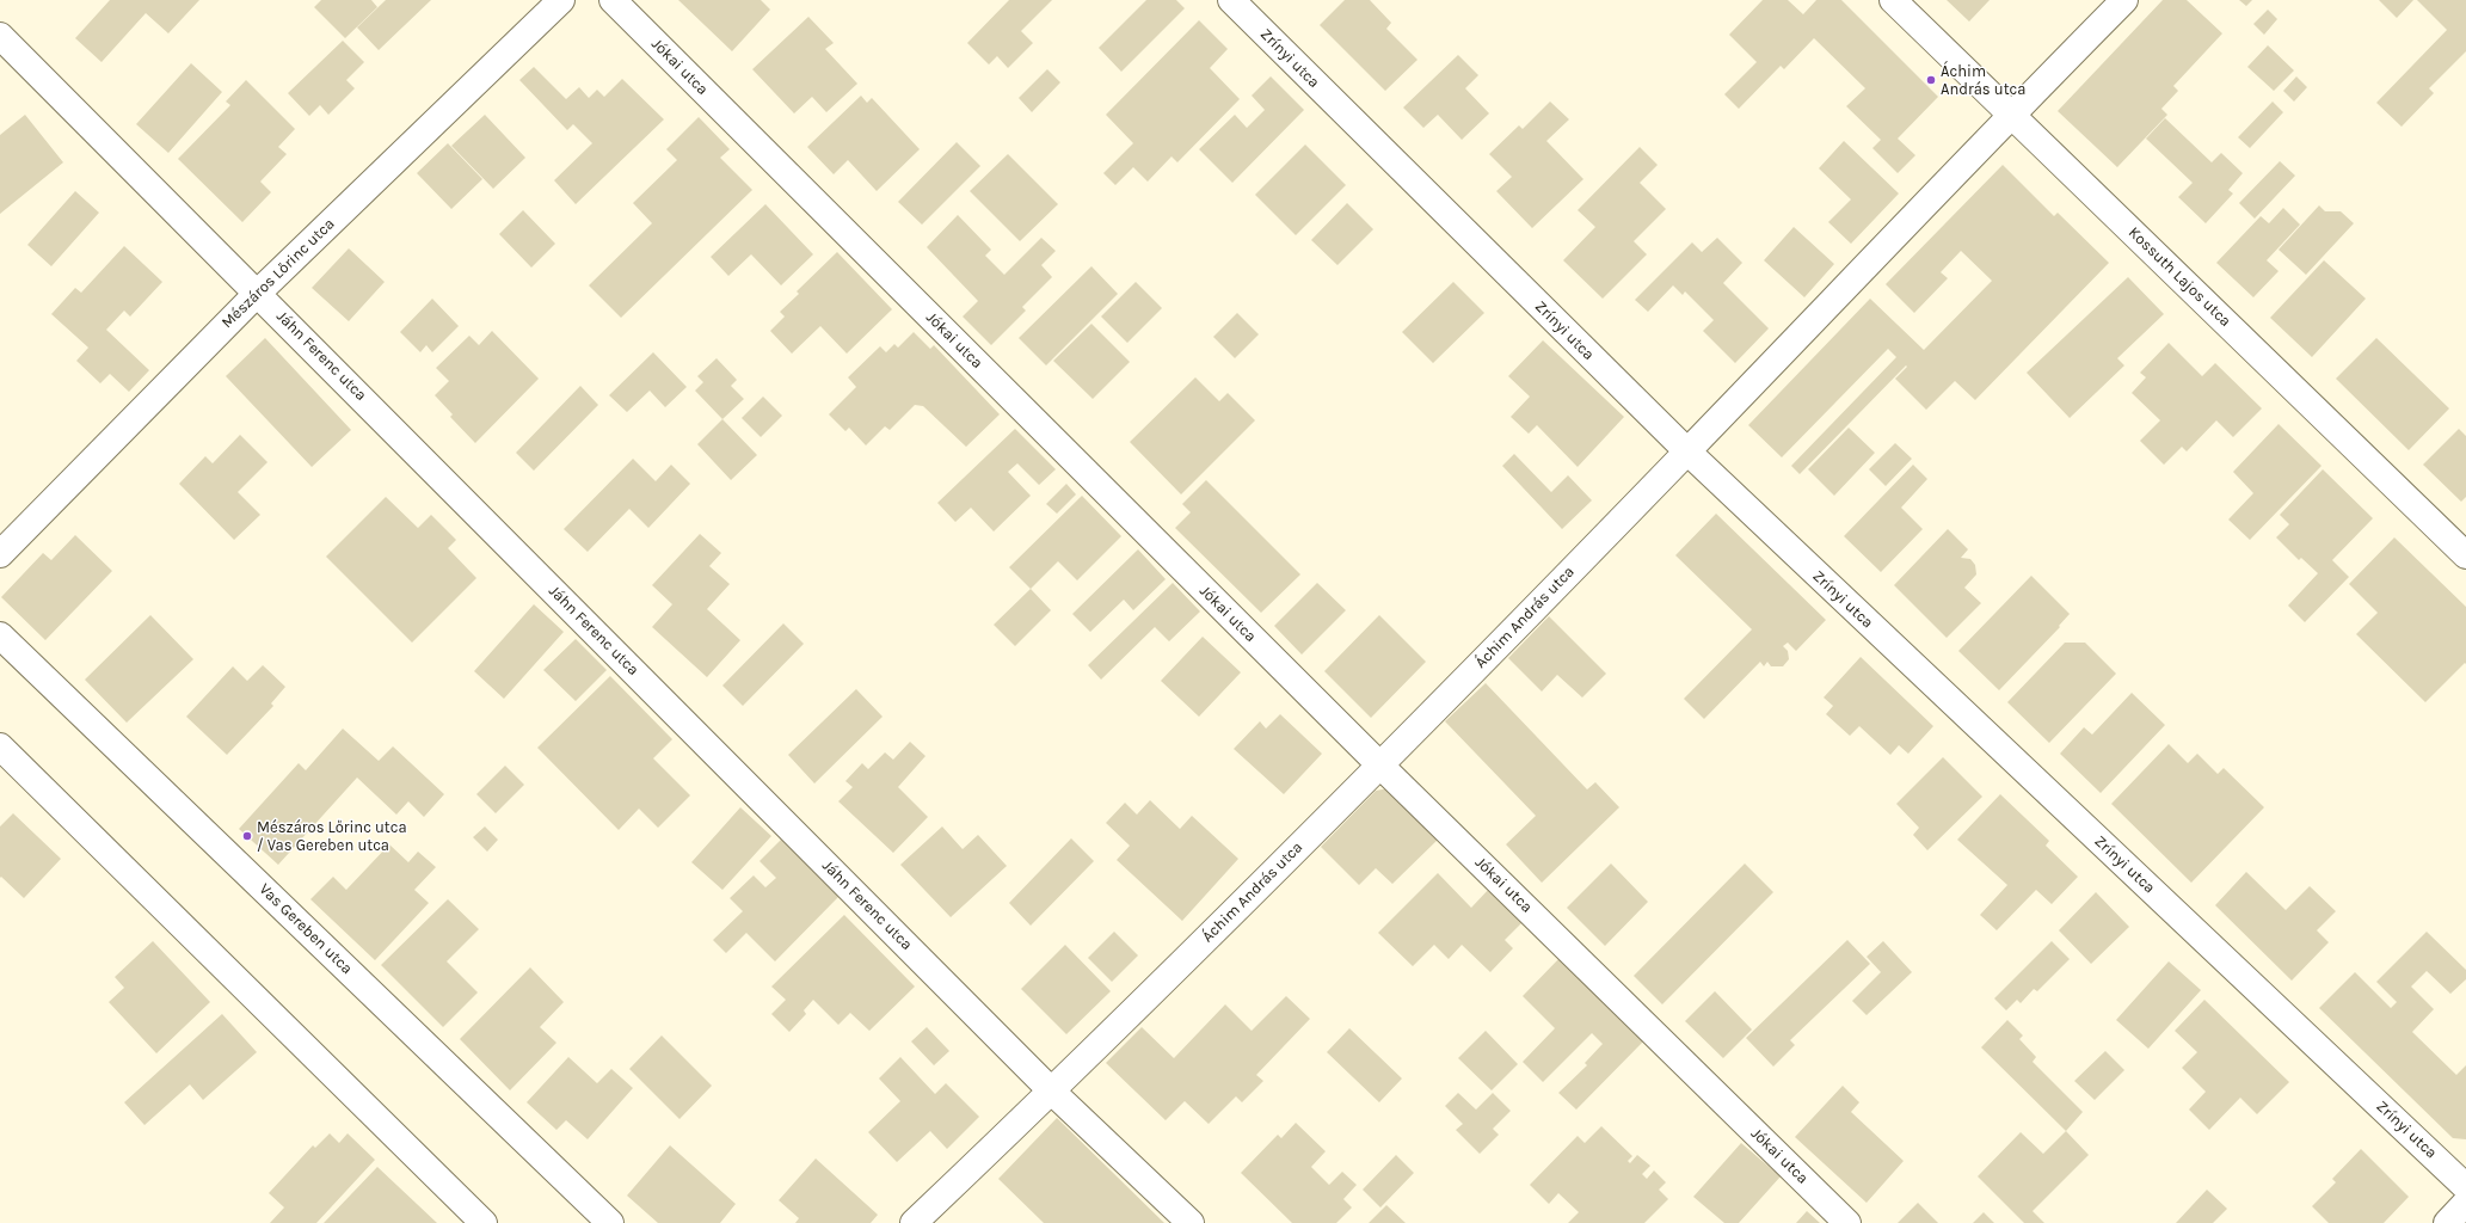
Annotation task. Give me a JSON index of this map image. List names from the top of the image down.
{
  "streets": {
    "street": [
      "Zrínyi utca",
      "Jókai utca",
      "Mészáros Lőrinc utca",
      "Kossuth Lajos utca",
      "Jáhn Ferenc utca",
      "Áchim András utca",
      "Vas Gereben utca"
    ]
  },
  "crossings": [
    ["Zrínyi utca", "Áchim András utca"],
    ["Jókai utca", "Áchim András utca"],
    ["Mészáros Lőrinc utca", "Jáhn Ferenc utca"],
    ["Kossuth Lajos utca", "Áchim András utca"],
    ["Jáhn Ferenc utca", "Áchim András utca"]
  ],
  "places": ["Áchim András utca", "Mészáros Lőrinc utca / Vas Gereben utca"]
}
